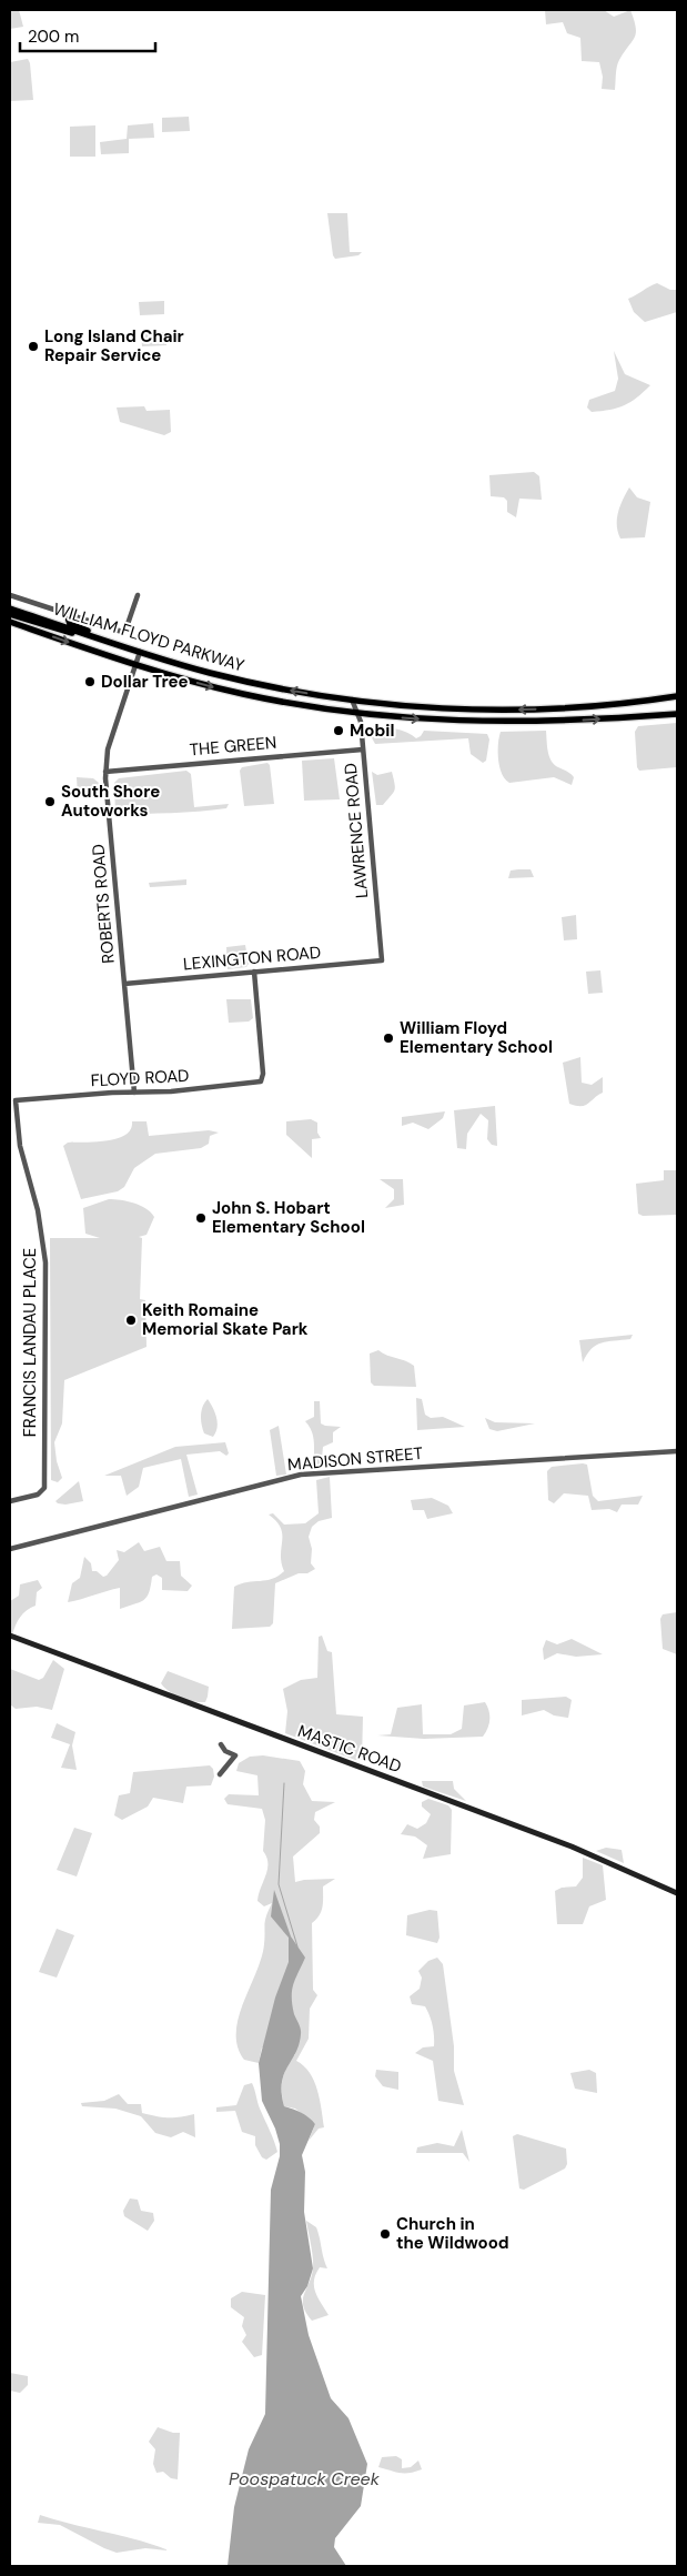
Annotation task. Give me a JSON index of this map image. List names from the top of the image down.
{
  "streets": {
    "highway": ["WILLIAM FLOYD PARKWAY"],
    "main road": ["MASTIC ROAD"],
    "street": [
      "THE GREEN",
      "LAWRENCE ROAD",
      "ROBERTS ROAD",
      "LEXINGTON ROAD",
      "FLOYD ROAD",
      "FRANCIS LANDAU PLACE",
      "MADISON STREET"
    ]
  },
  "crossings": [
    ["WILLIAM FLOYD PARKWAY", "LAWRENCE ROAD"],
    ["WILLIAM FLOYD PARKWAY", "ROBERTS ROAD"],
    ["THE GREEN", "LAWRENCE ROAD"],
    ["THE GREEN", "ROBERTS ROAD"],
    ["LAWRENCE ROAD", "LEXINGTON ROAD"],
    ["ROBERTS ROAD", "LEXINGTON ROAD"],
    ["ROBERTS ROAD", "FLOYD ROAD"],
    ["LEXINGTON ROAD", "FLOYD ROAD"],
    ["FLOYD ROAD", "FRANCIS LANDAU PLACE"]
  ],
  "water": ["Poospatuck Creek"],
  "places": [
    "Long Island Chair Repair Service",
    "Dollar Tree",
    "Mobil",
    "South Shore Autoworks",
    "William Floyd Elementary School",
    "John S. Hobart Elementary School",
    "Keith Romaine Memorial Skate Park",
    "Church in the Wildwood"
  ],
  "scale_bar": "200 m"
}
